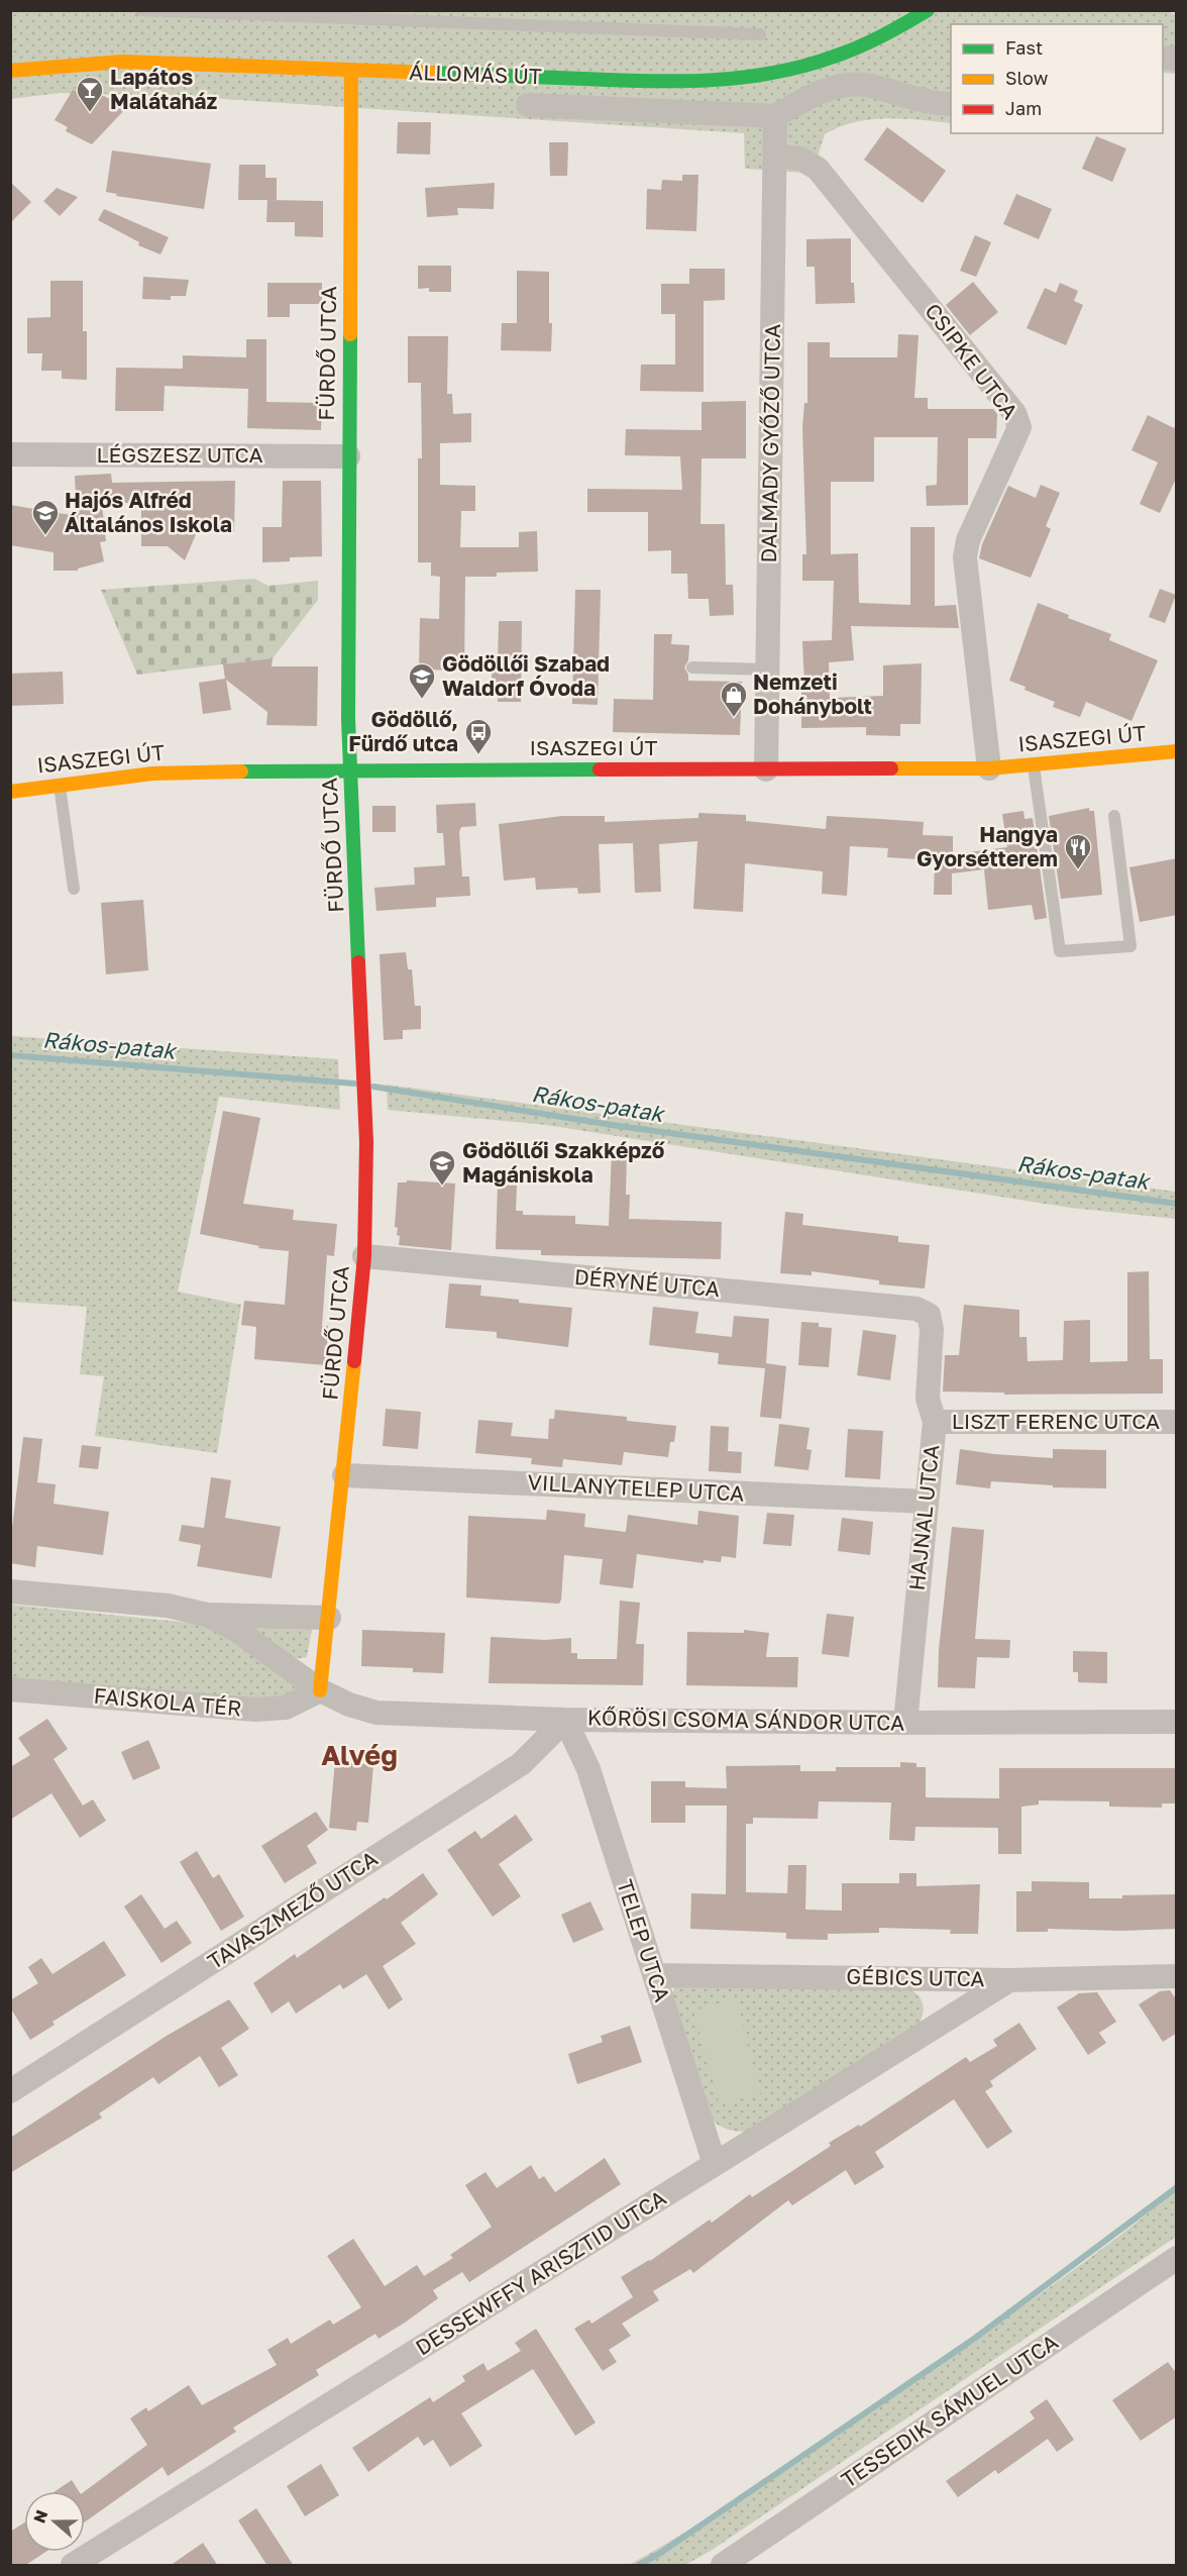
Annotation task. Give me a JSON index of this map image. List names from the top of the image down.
{
  "streets": {
    "main road": ["ÁLLOMÁS ÚT", "FÜRDŐ UTCA", "ISASZEGI ÚT"],
    "street": [
      "CSIPKE UTCA",
      "DALMADY GYŐZŐ UTCA",
      "LÉGSZESZ UTCA",
      "DÉRYNÉ UTCA",
      "LISZT FERENC UTCA",
      "VILLANYTELEP UTCA",
      "HAJNAL UTCA",
      "FAISKOLA TÉR",
      "KŐRÖSI CSOMA SÁNDOR UTCA",
      "TAVASZMEZŐ UTCA",
      "TELEP UTCA",
      "GÉBICS UTCA",
      "DESSEWFFY ARISZTID UTCA",
      "TESSEDIK SÁMUEL UTCA"
    ]
  },
  "crossings": [
    ["ÁLLOMÁS ÚT", "FÜRDŐ UTCA"],
    ["ÁLLOMÁS ÚT", "DALMADY GYŐZŐ UTCA"],
    ["FÜRDŐ UTCA", "LÉGSZESZ UTCA"],
    ["FÜRDŐ UTCA", "ISASZEGI ÚT"],
    ["FÜRDŐ UTCA", "DÉRYNÉ UTCA"],
    ["FÜRDŐ UTCA", "VILLANYTELEP UTCA"],
    ["CSIPKE UTCA", "DALMADY GYŐZŐ UTCA"],
    ["CSIPKE UTCA", "ISASZEGI ÚT"],
    ["DALMADY GYŐZŐ UTCA", "ISASZEGI ÚT"],
    ["DÉRYNÉ UTCA", "HAJNAL UTCA"],
    ["LISZT FERENC UTCA", "HAJNAL UTCA"],
    ["VILLANYTELEP UTCA", "HAJNAL UTCA"],
    ["HAJNAL UTCA", "KŐRÖSI CSOMA SÁNDOR UTCA"],
    ["FAISKOLA TÉR", "KŐRÖSI CSOMA SÁNDOR UTCA"],
    ["KŐRÖSI CSOMA SÁNDOR UTCA", "TAVASZMEZŐ UTCA"],
    ["KŐRÖSI CSOMA SÁNDOR UTCA", "TELEP UTCA"],
    ["TAVASZMEZŐ UTCA", "TELEP UTCA"],
    ["TELEP UTCA", "GÉBICS UTCA"],
    ["TELEP UTCA", "DESSEWFFY ARISZTID UTCA"],
    ["GÉBICS UTCA", "DESSEWFFY ARISZTID UTCA"]
  ],
  "districts": ["Alvég"],
  "water": ["Rákos-patak"],
  "places": {
    "bar": ["Lapátos Malátaház"],
    "school or university": ["Hajós Alfréd Általános Iskola", "Gödöllői Szabad Waldorf Óvoda", "Gödöllői Szakképző Magániskola"],
    "shop": ["Nemzeti Dohánybolt"],
    "bus stop": ["Gödöllő, Fürdő utca"],
    "restaurant": ["Hangya Gyorsétterem"]
  },
  "legend": ["Fast", "Slow", "Jam"],
  "north": "left"
}
